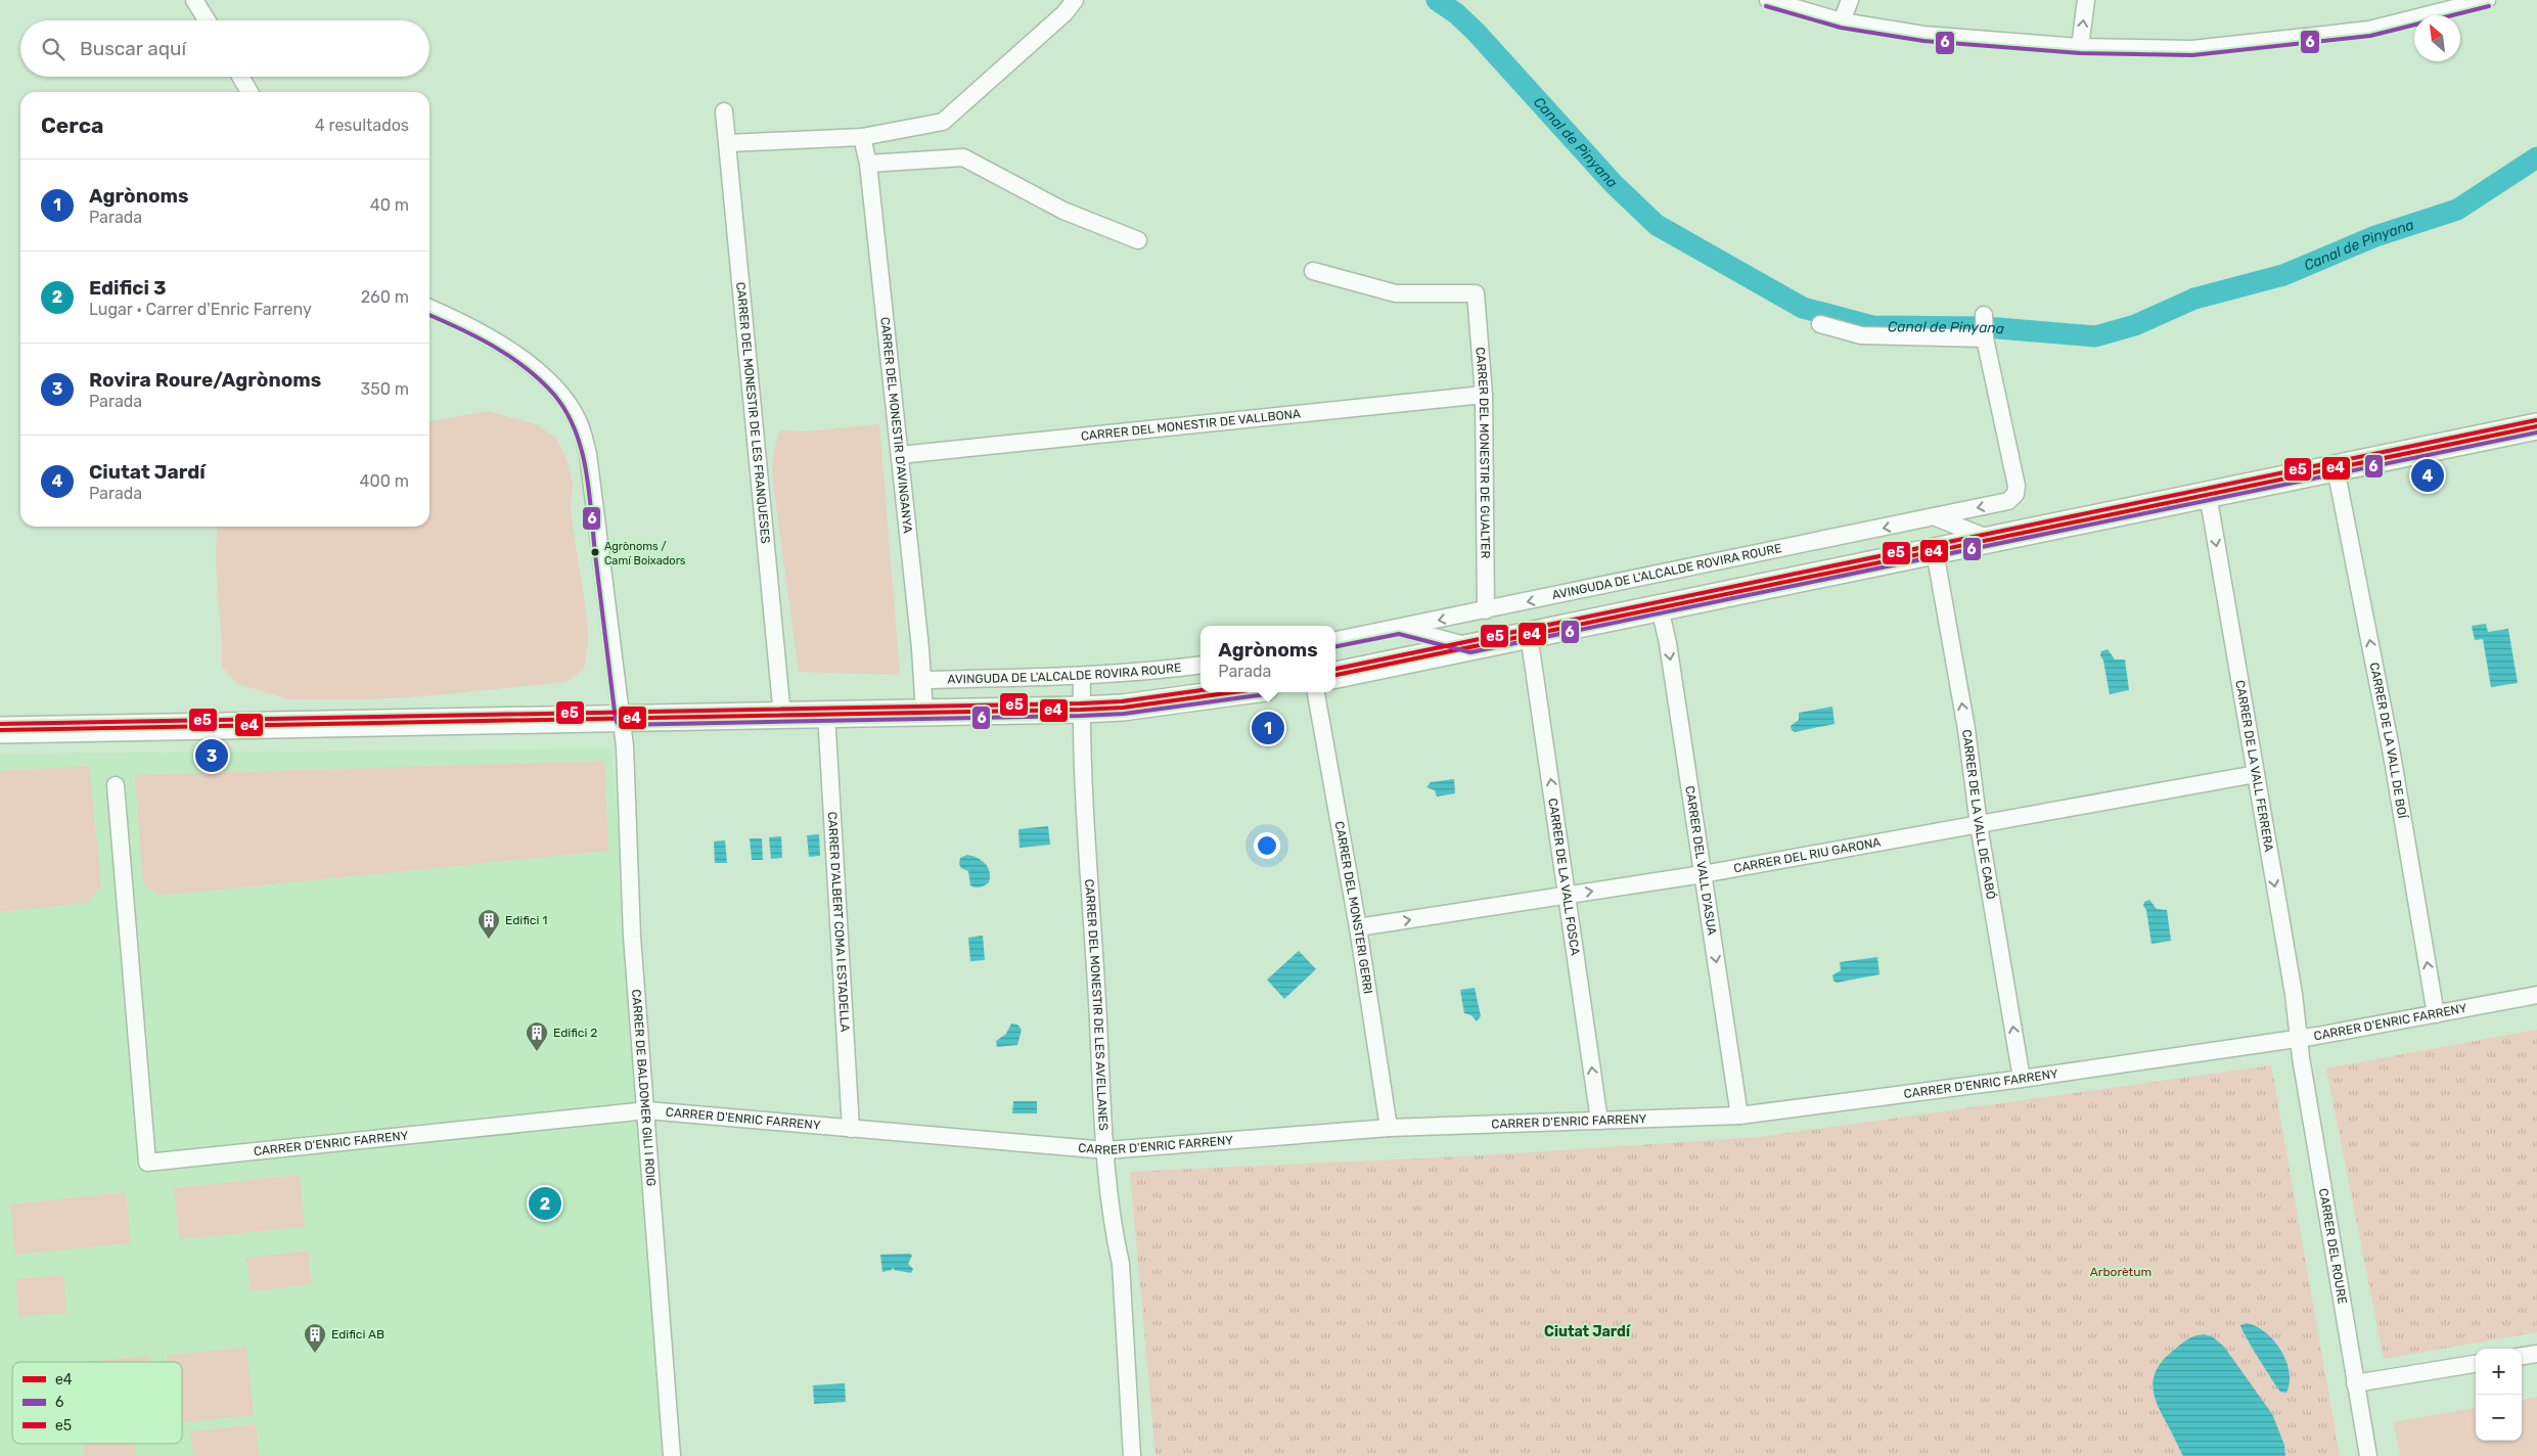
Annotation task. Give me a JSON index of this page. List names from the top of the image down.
{
  "streets": {
    "main road": ["AVINGUDA DE L'ALCALDE ROVIRA ROURE"],
    "street": [
      "CARRER DEL MONESTIR DE LES FRANQUESES",
      "CARRER DEL MONESTIR D'AVINGANYA",
      "CARRER DEL MONESTIR DE VALLBONA",
      "CARRER DEL MONESTIR DE GUALTER",
      "CARRER DE LA VALL DE BOÍ",
      "CARRER DE LA VALL FERRERA",
      "CARRER DE LA VALL DE CABÓ",
      "CARRER DEL RIU GARONA",
      "CARRER DEL VALL D'ASUA",
      "CARRER DE LA VALL FOSCA",
      "CARRER DEL MONSTERI GERRI",
      "CARRER D'ALBERT COMA I ESTADELLA",
      "CARRER DEL MONESTIR DE LES AVELLANES",
      "CARRER D'ENRIC FARRENY",
      "CARRER DE BALDOMER GILI I ROIG",
      "CARRER DEL ROURE"
    ]
  },
  "crossings": [
    ["CARRER DEL MONESTIR D'AVINGANYA", "CARRER DEL MONESTIR DE VALLBONA"],
    ["CARRER DEL MONESTIR D'AVINGANYA", "AVINGUDA DE L'ALCALDE ROVIRA ROURE"],
    ["CARRER DEL MONESTIR DE VALLBONA", "CARRER DEL MONESTIR DE GUALTER"],
    ["CARRER DEL MONESTIR DE GUALTER", "AVINGUDA DE L'ALCALDE ROVIRA ROURE"],
    ["AVINGUDA DE L'ALCALDE ROVIRA ROURE", "CARRER DE LA VALL DE BOÍ"],
    ["AVINGUDA DE L'ALCALDE ROVIRA ROURE", "CARRER DE LA VALL FERRERA"],
    ["AVINGUDA DE L'ALCALDE ROVIRA ROURE", "CARRER DE LA VALL DE CABÓ"],
    ["AVINGUDA DE L'ALCALDE ROVIRA ROURE", "CARRER DEL VALL D'ASUA"],
    ["AVINGUDA DE L'ALCALDE ROVIRA ROURE", "CARRER DE LA VALL FOSCA"],
    ["AVINGUDA DE L'ALCALDE ROVIRA ROURE", "CARRER DEL MONESTIR DE LES AVELLANES"],
    ["CARRER DE LA VALL DE BOÍ", "CARRER D'ENRIC FARRENY"],
    ["CARRER DE LA VALL FERRERA", "CARRER DEL RIU GARONA"],
    ["CARRER DE LA VALL FERRERA", "CARRER D'ENRIC FARRENY"],
    ["CARRER DE LA VALL FERRERA", "CARRER DEL ROURE"],
    ["CARRER DE LA VALL DE CABÓ", "CARRER DEL RIU GARONA"],
    ["CARRER DE LA VALL DE CABÓ", "CARRER D'ENRIC FARRENY"],
    ["CARRER DEL RIU GARONA", "CARRER DEL VALL D'ASUA"],
    ["CARRER DEL RIU GARONA", "CARRER DE LA VALL FOSCA"],
    ["CARRER DEL RIU GARONA", "CARRER DEL MONSTERI GERRI"],
    ["CARRER DEL VALL D'ASUA", "CARRER D'ENRIC FARRENY"],
    ["CARRER DE LA VALL FOSCA", "CARRER D'ENRIC FARRENY"],
    ["CARRER DEL MONSTERI GERRI", "CARRER D'ENRIC FARRENY"],
    ["CARRER D'ALBERT COMA I ESTADELLA", "CARRER D'ENRIC FARRENY"],
    ["CARRER DEL MONESTIR DE LES AVELLANES", "CARRER D'ENRIC FARRENY"],
    ["CARRER D'ENRIC FARRENY", "CARRER DE BALDOMER GILI I ROIG"],
    ["CARRER D'ENRIC FARRENY", "CARRER DEL ROURE"]
  ],
  "one_way": [
    "CARRER DE LA VALL DE BOÍ",
    "CARRER DE LA VALL FERRERA",
    "CARRER DE LA VALL DE CABÓ",
    "CARRER DEL RIU GARONA",
    "CARRER DEL VALL D'ASUA",
    "CARRER DE LA VALL FOSCA"
  ],
  "districts": ["Ciutat Jardí"],
  "water": ["Canal de Pinyana"],
  "parks": ["Arborètum"],
  "places": {
    "other": ["Agrònoms / Camí Boixadors"],
    "building": ["Edifici 1", "Edifici 2", "Edifici AB"]
  },
  "lines": ["transit line 6", "transit line e5", "transit line e4"],
  "legend": ["e4", "6", "e5"],
  "north": "top left",
  "page": {
    "search": "Buscar aquí",
    "heading": ["Cerca", "4 resultados"],
    "list": [
      {
        "mark": "1",
        "name": "Agrònoms",
        "note": "Parada",
        "value": "40 m"
      },
      {
        "mark": "2",
        "name": "Edifici 3",
        "note": "Lugar · Carrer d'Enric Farreny",
        "value": "260 m"
      },
      {
        "mark": "3",
        "name": "Rovira Roure/Agrònoms",
        "note": "Parada",
        "value": "350 m"
      },
      {
        "mark": "4",
        "name": "Ciutat Jardí",
        "note": "Parada",
        "value": "400 m"
      }
    ],
    "pins": [
      "4",
      "1",
      "3",
      "2"
    ],
    "popup": ["Agrònoms", "Parada"],
    "map_buttons": ["+", "−"]
  }
}
